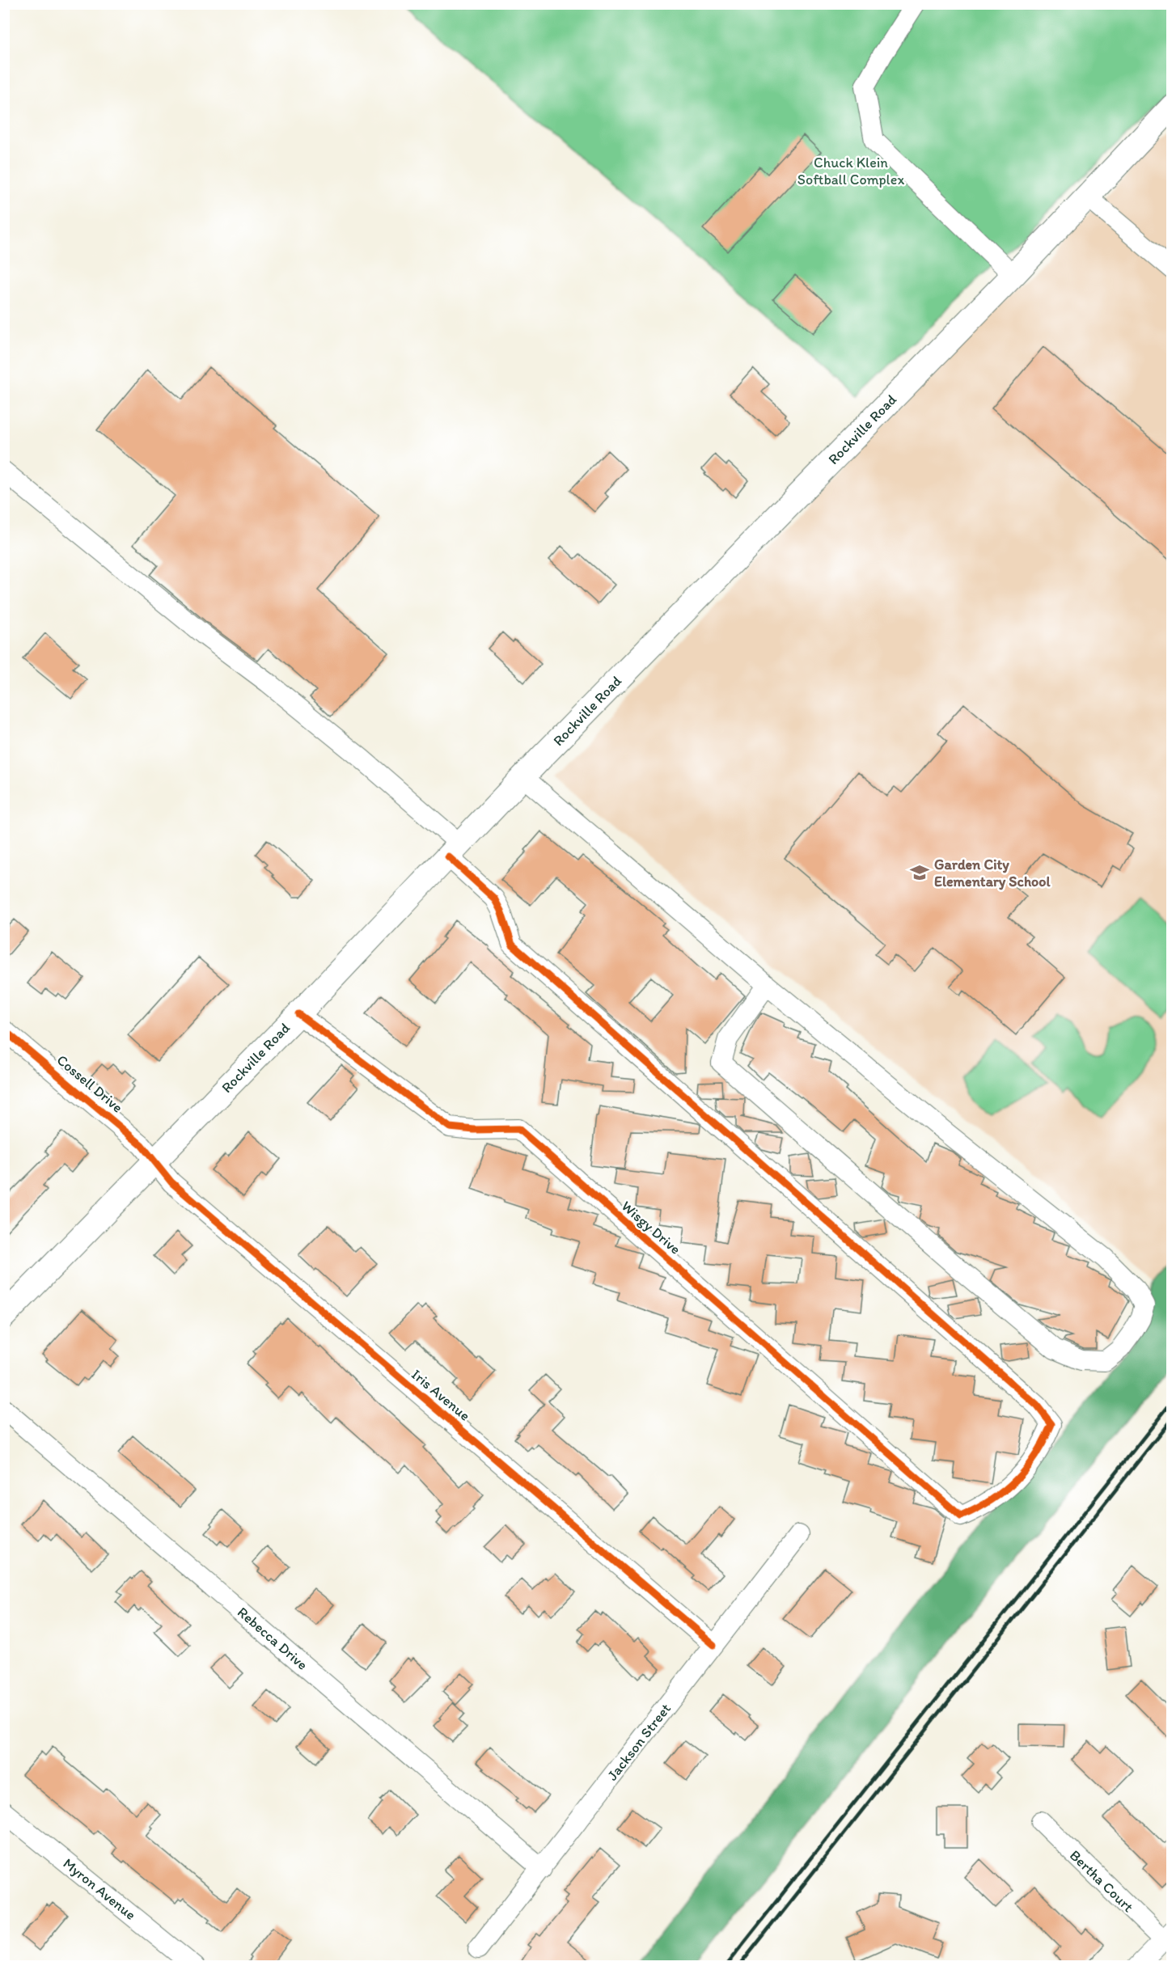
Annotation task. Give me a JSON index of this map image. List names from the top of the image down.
{
  "streets": {
    "main road": ["Rockville Road"],
    "street": [
      "Cossell Drive",
      "Wisgy Drive",
      "Iris Avenue",
      "Rebecca Drive",
      "Jackson Street",
      "Bertha Court",
      "Myron Avenue"
    ]
  },
  "crossings": [
    ["Rockville Road", "Cossell Drive"],
    ["Rockville Road", "Wisgy Drive"],
    ["Rockville Road", "Iris Avenue"],
    ["Cossell Drive", "Iris Avenue"],
    ["Iris Avenue", "Jackson Street"],
    ["Rebecca Drive", "Jackson Street"]
  ],
  "parks": ["Chuck Klein Softball Complex"],
  "places": {
    "school or university": ["Garden City Elementary School"]
  }
}
